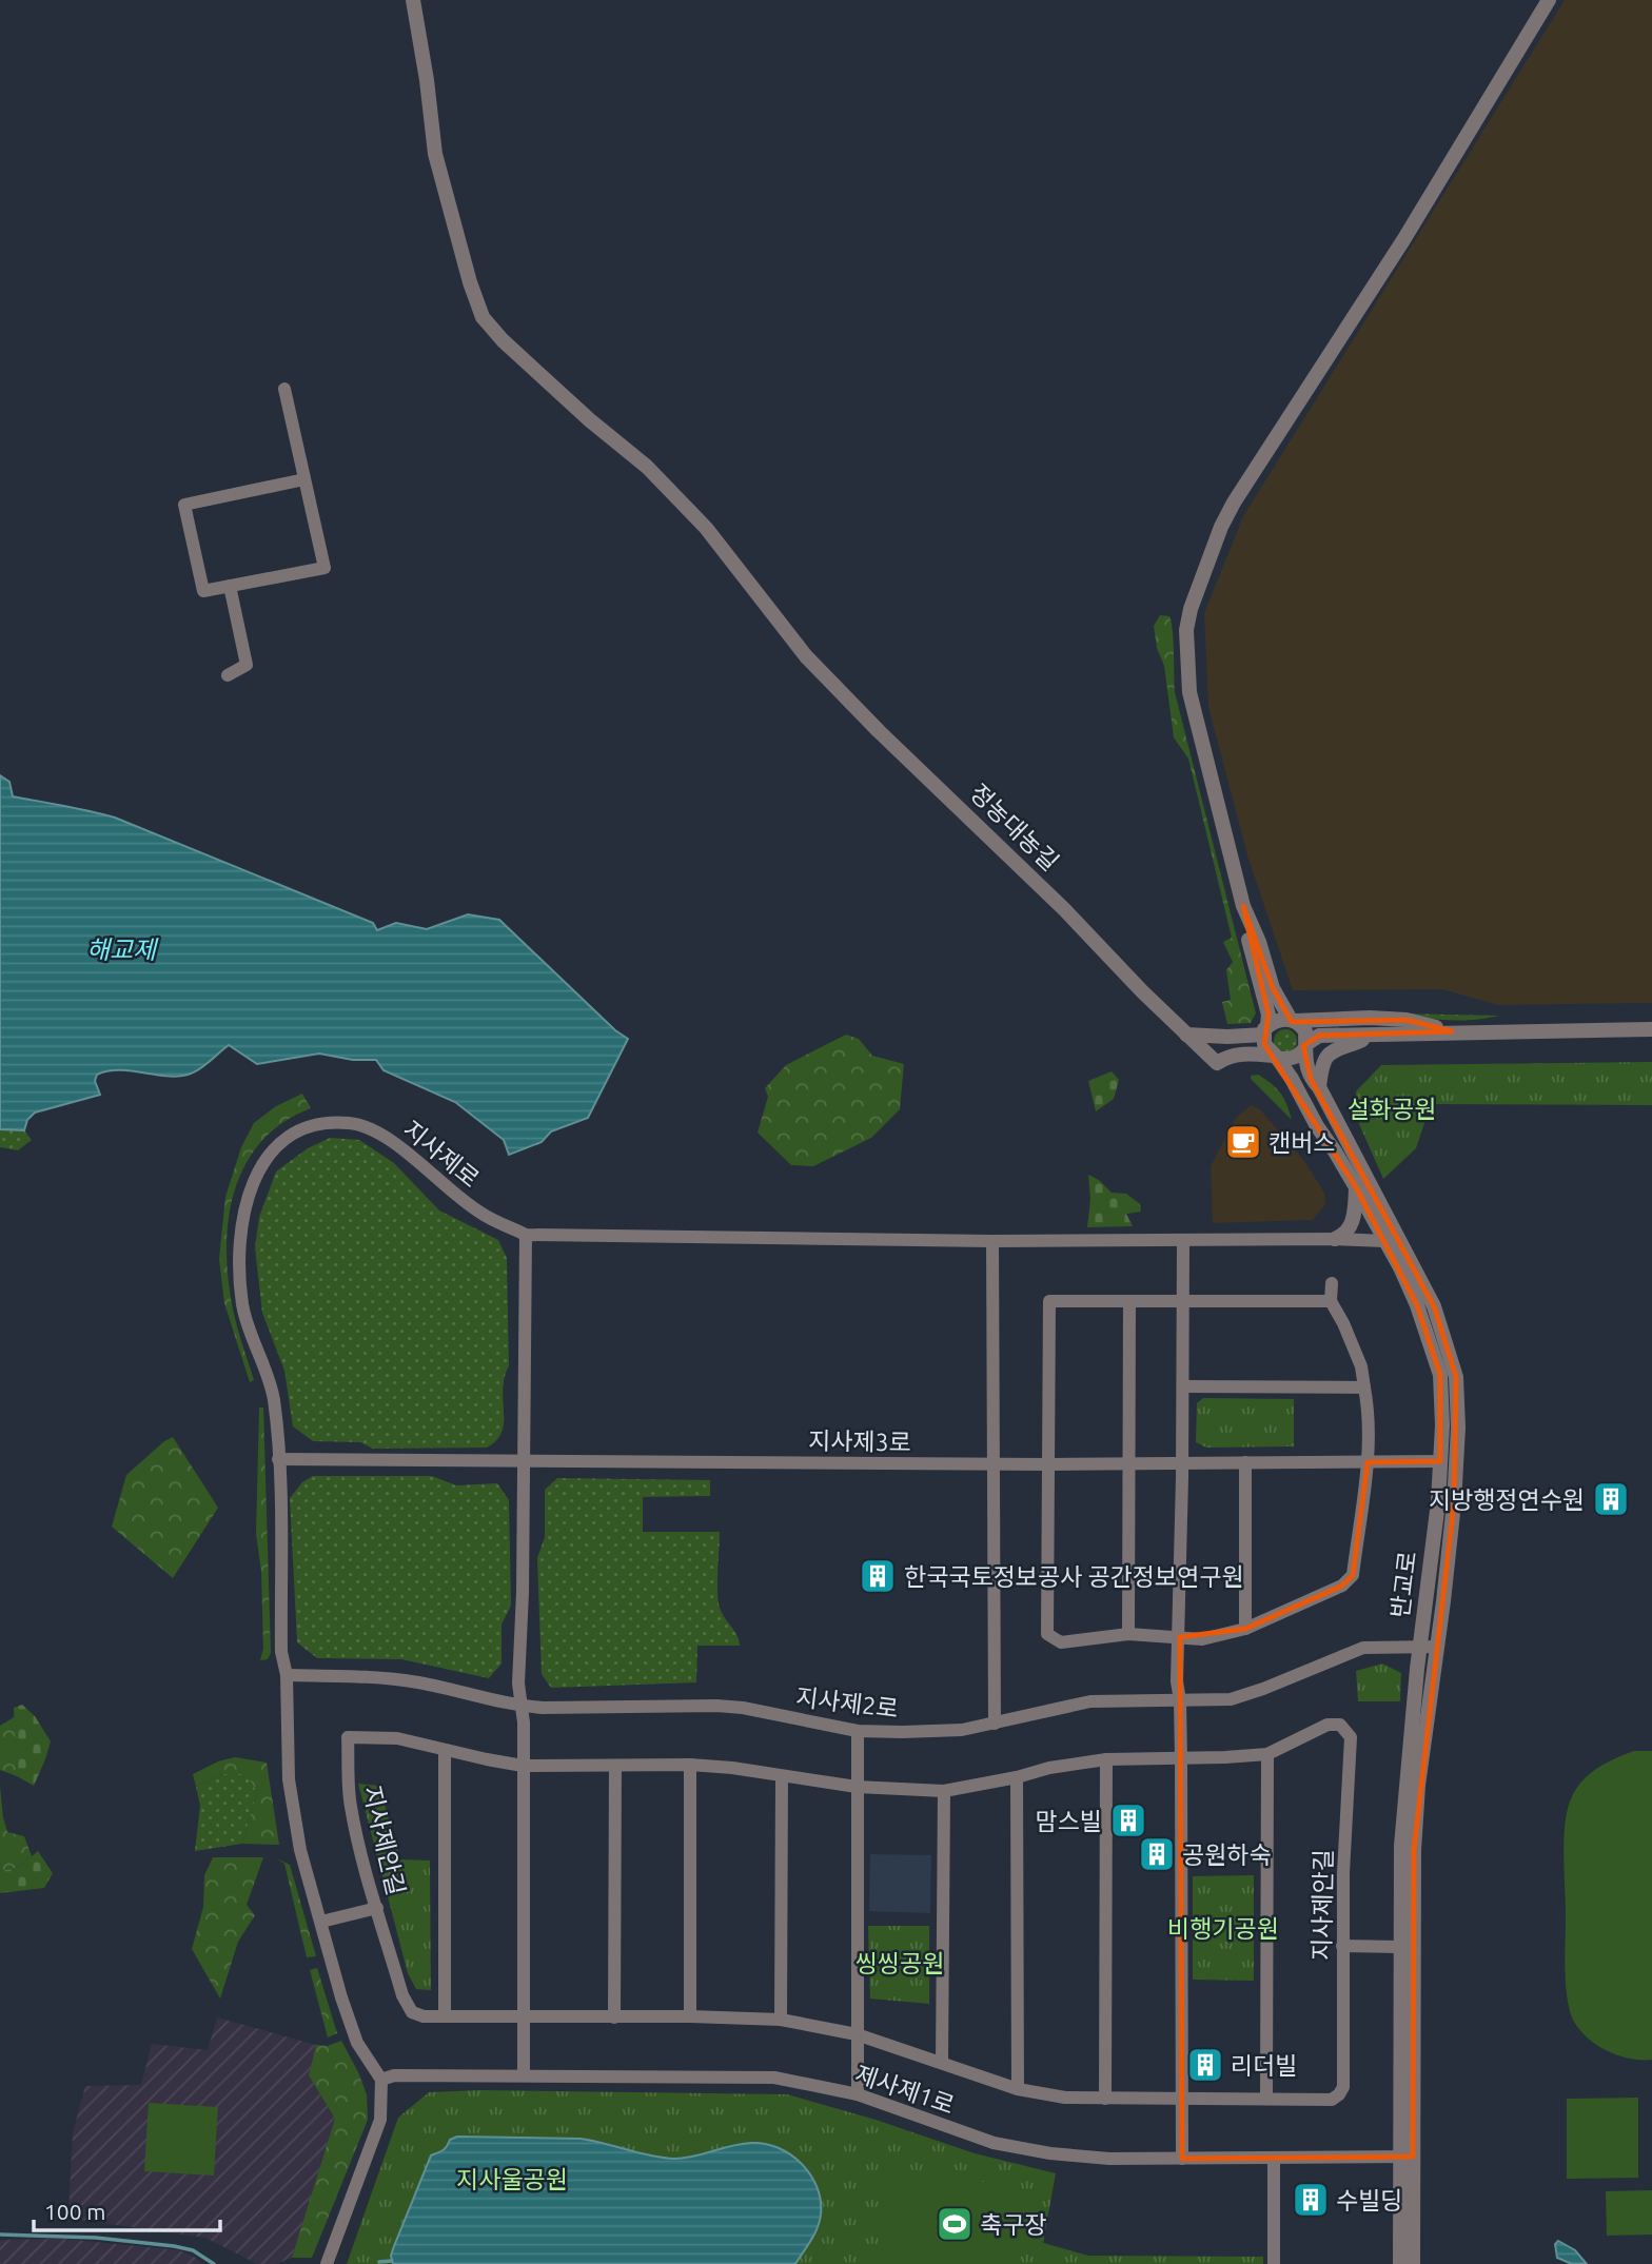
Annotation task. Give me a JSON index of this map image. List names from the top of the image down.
{
  "streets": {
    "street": [
      "정농대농길",
      "지사제로",
      "지사제3로",
      "반교로",
      "지사제2로",
      "지사제안길",
      "제사제1로"
    ]
  },
  "crossings": [
    ["지사제로", "지사제3로"],
    ["지사제로", "반교로"],
    ["지사제로", "지사제2로"],
    ["지사제로", "제사제1로"],
    ["지사제3로", "반교로"],
    ["반교로", "지사제2로"],
    ["반교로", "제사제1로"]
  ],
  "water": ["해교제"],
  "parks": [
    "설화공원",
    "비행기공원",
    "씽씽공원",
    "지사울공원"
  ],
  "places": {
    "cafe": ["캔버스"],
    "building": [
      "지방행정연수원",
      "한국국토정보공사 공간정보연구원",
      "맘스빌",
      "공원하숙",
      "리더빌",
      "수빌딩"
    ],
    "sports": ["축구장"]
  },
  "scale_bar": "100 m"
}
